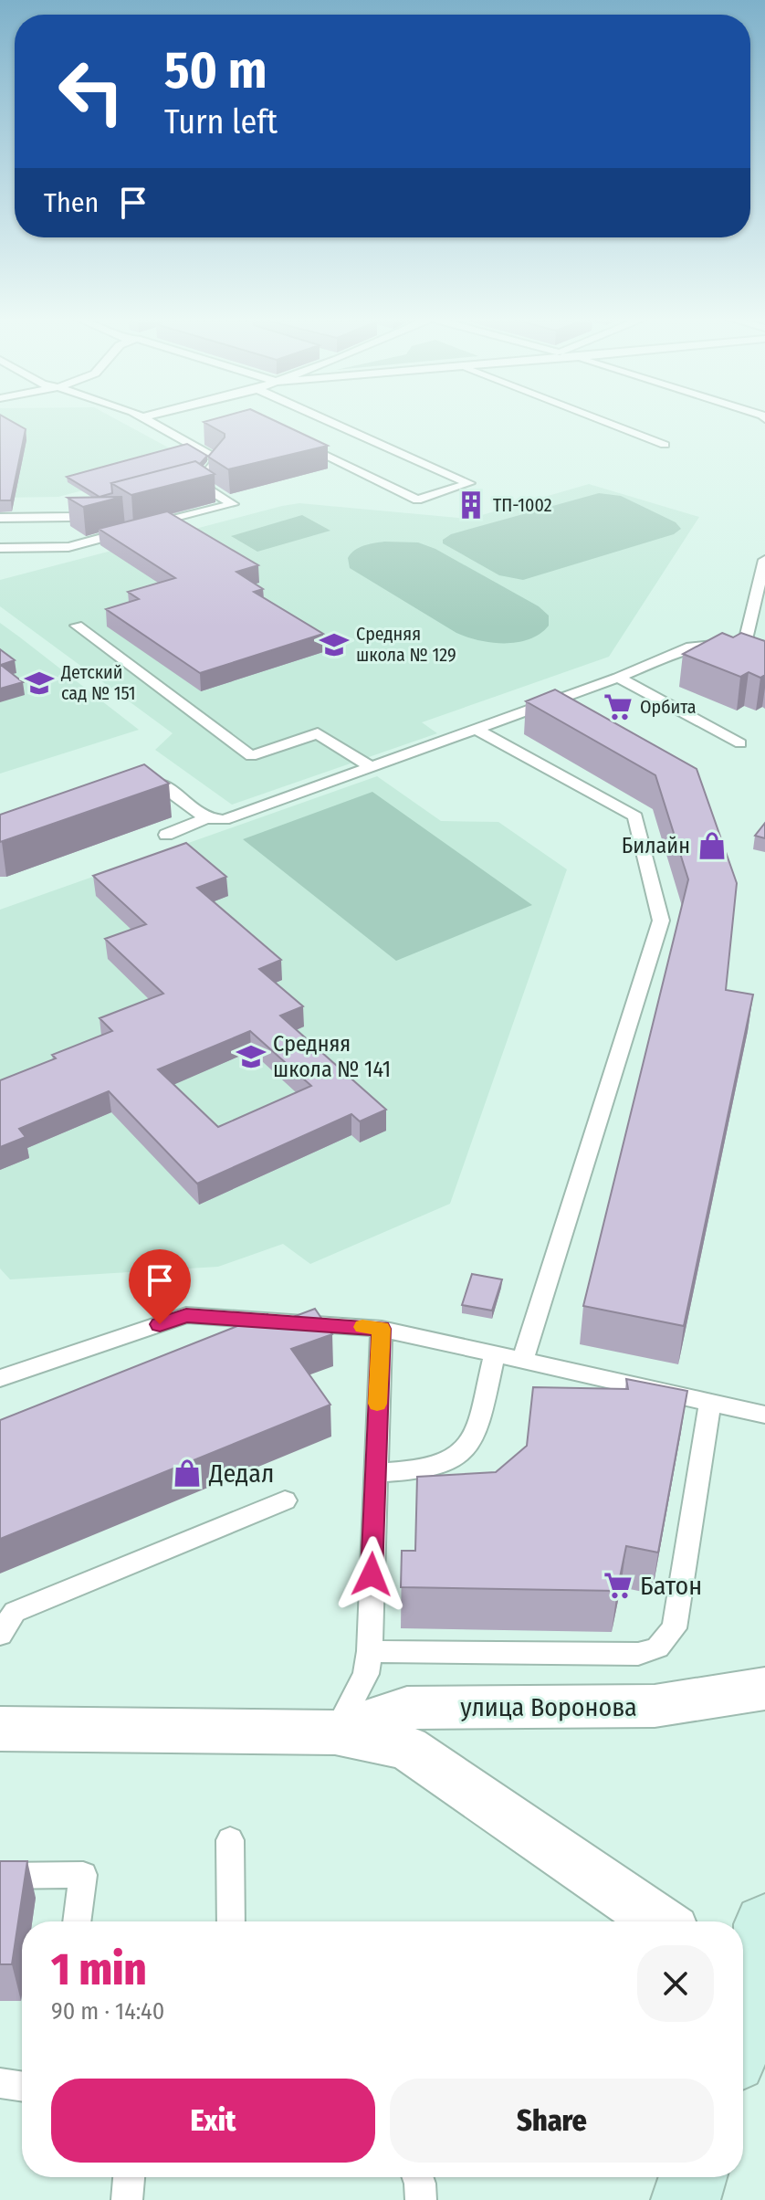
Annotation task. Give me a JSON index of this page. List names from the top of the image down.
{
  "streets": {
    "street": ["улица Воронова"]
  },
  "places": {
    "building": ["ТП-1002"],
    "school or university": ["Средняя школа № 129", "Детский сад № 151", "Средняя школа № 141"],
    "supermarket": ["Орбита", "Батон"],
    "shop": ["Билайн", "Дедал"]
  },
  "page": {
    "turn": ["50 m", "Turn left"],
    "then": "Then",
    "heading": ["1 min", "90 m · 14:40"],
    "buttons": ["Exit", "Share"]
  }
}
